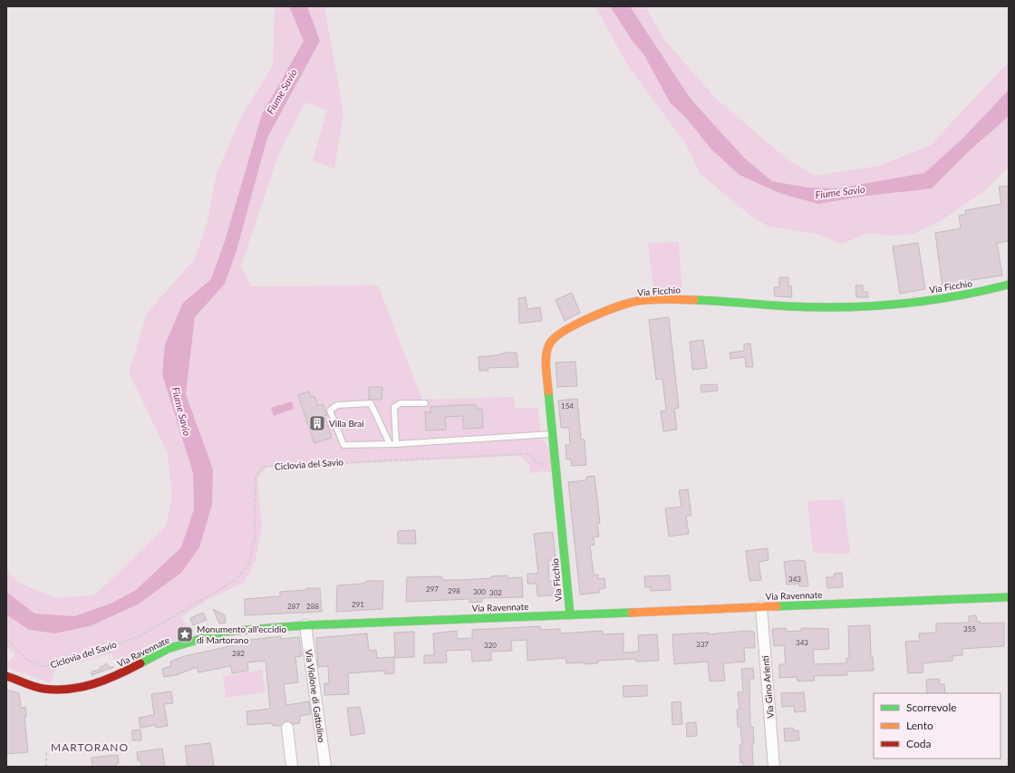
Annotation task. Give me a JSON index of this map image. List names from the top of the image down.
{
  "streets": {
    "main road": ["Via Ficchio", "Via Ravennate"],
    "street": ["Via Gino Arienti", "Via Violone di Gattolino"],
    "path": ["Ciclovia del Savio"]
  },
  "crossings": [
    ["Via Ficchio", "Ciclovia del Savio"],
    ["Via Ficchio", "Via Ravennate"],
    ["Via Ravennate", "Via Gino Arienti"],
    ["Via Ravennate", "Via Violone di Gattolino"]
  ],
  "districts": ["MARTORANO"],
  "water": ["Fiume Savio"],
  "places": {
    "building": ["Villa Brai"],
    "place": ["Monumento all'eccidio di Martorano"]
  },
  "house_numbers": [
    "154",
    "343",
    "297",
    "298",
    "300",
    "302",
    "291",
    "287",
    "288",
    "355",
    "343",
    "337",
    "320",
    "282"
  ],
  "legend": ["Scorrevole", "Lento", "Coda"]
}
